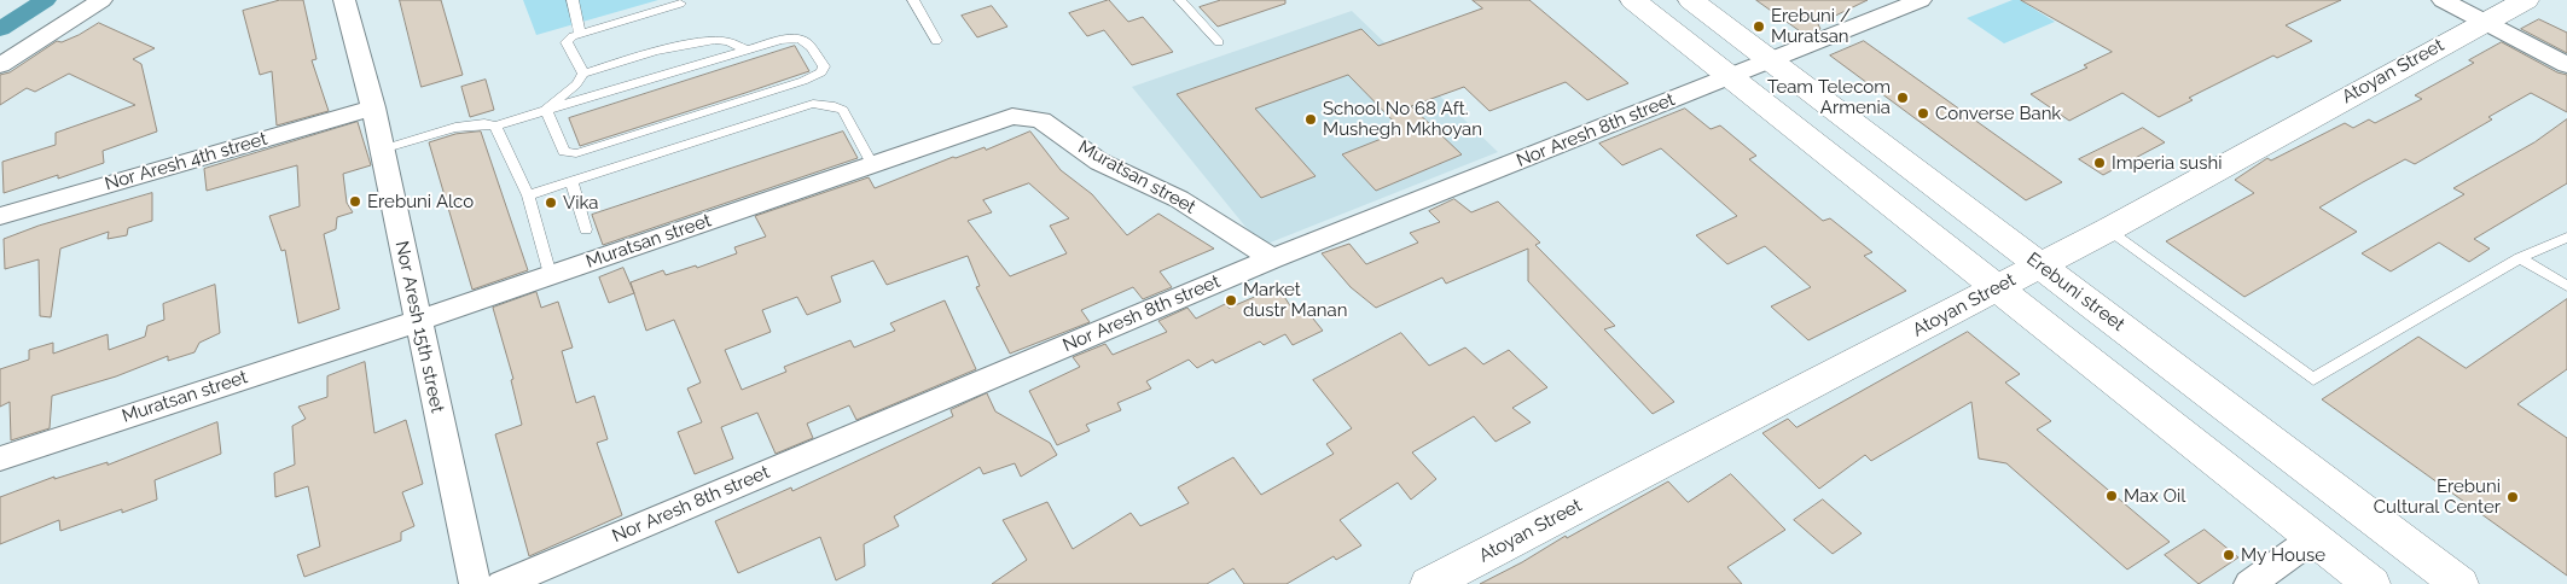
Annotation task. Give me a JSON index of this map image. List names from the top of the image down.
{
  "streets": {
    "main road": ["Atoyan Street", "Erebuni street"],
    "street": [
      "Nor Aresh 8th street",
      "Nor Aresh 4th street",
      "Muratsan street",
      "Nor Aresh 15th street"
    ]
  },
  "crossings": [
    ["Atoyan Street", "Erebuni street"],
    ["Nor Aresh 8th street", "Muratsan street"],
    ["Nor Aresh 8th street", "Erebuni street"],
    ["Nor Aresh 4th street", "Nor Aresh 15th street"],
    ["Muratsan street", "Nor Aresh 15th street"]
  ],
  "places": [
    "Erebuni / Muratsan",
    "Team Telecom Armenia",
    "Converse Bank",
    "School No 68 Aft. Mushegh Mkhoyan",
    "Imperia sushi",
    "Erebuni Alco",
    "Vika",
    "Market dustr Manan",
    "Max Oil",
    "Erebuni Cultural Center",
    "My House"
  ]
}
